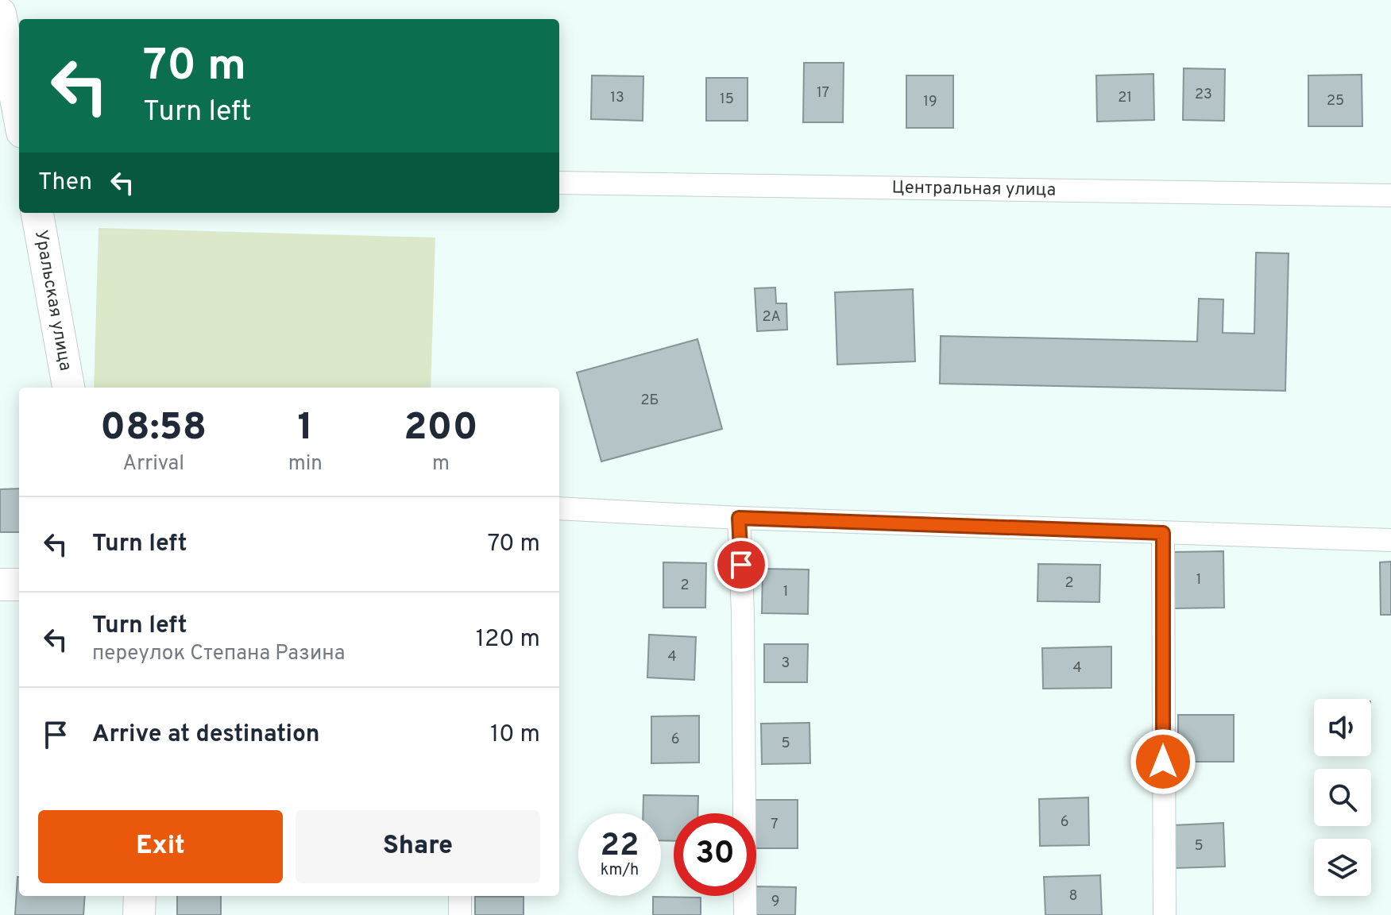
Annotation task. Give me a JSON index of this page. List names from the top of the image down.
{
  "streets": {
    "street": ["Центральная улица", "Уральская улица"]
  },
  "house_numbers": [
    "17",
    "23",
    "13",
    "21",
    "15",
    "25",
    "19",
    "2А",
    "2Б",
    "1",
    "2",
    "2",
    "1",
    "4",
    "3",
    "4",
    "6",
    "5",
    "6",
    "7",
    "5",
    "8",
    "9"
  ],
  "page": {
    "turn": ["70 m", "Turn left"],
    "then": "Then",
    "eta": [
      "08:58",
      "Arrival",
      "1",
      "min",
      "200",
      "m"
    ],
    "list": [
      {
        "name": "Turn left",
        "value": "70 m"
      },
      {
        "name": "Turn left",
        "note": "переулок Степана Разина",
        "value": "120 m"
      },
      {
        "name": "Arrive at destination",
        "value": "10 m"
      }
    ],
    "buttons": ["Exit", "Share"],
    "speed": "22 km/h",
    "limit": "30"
  }
}
